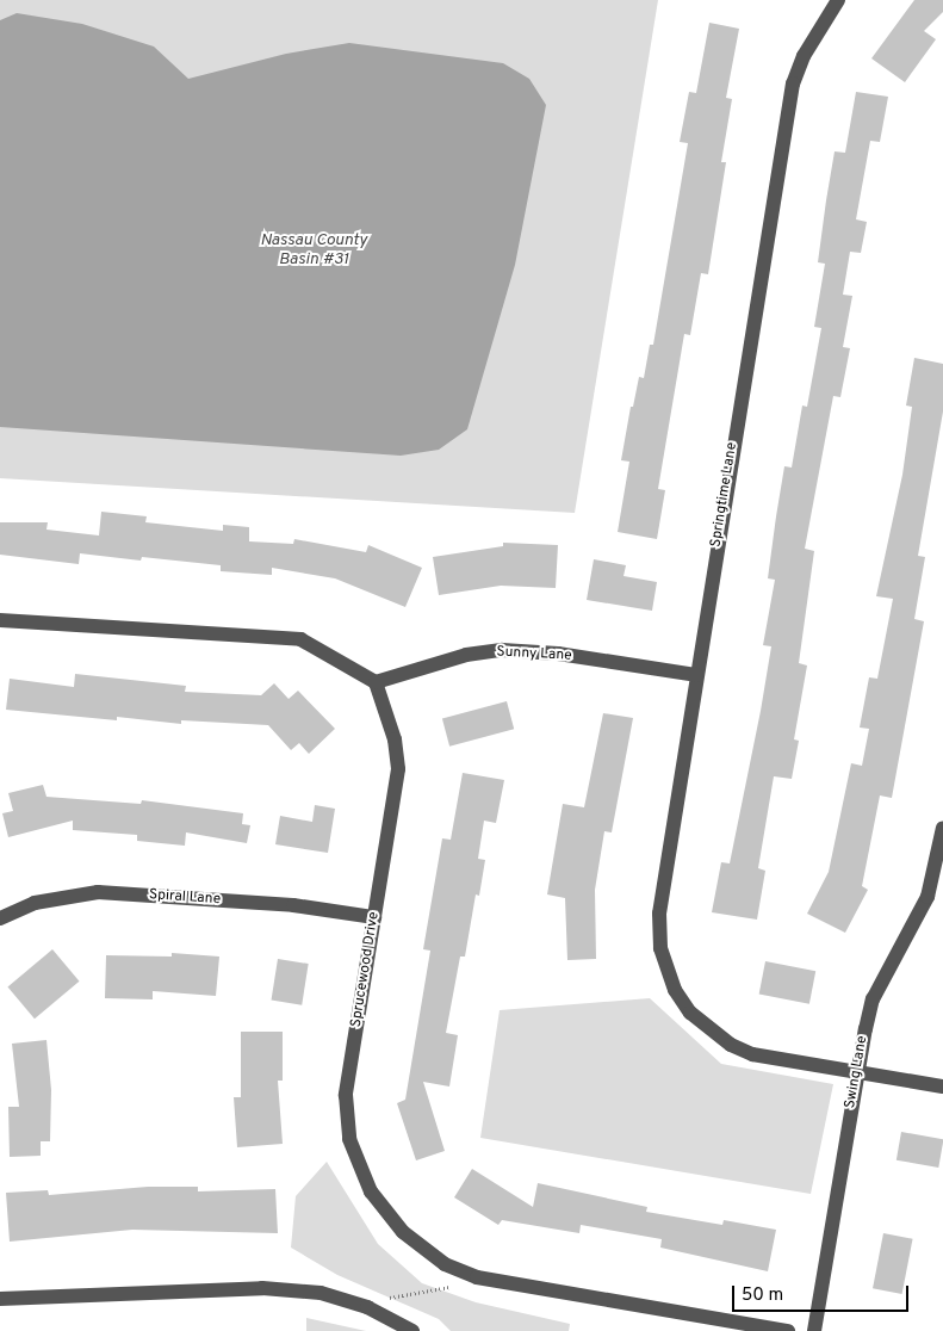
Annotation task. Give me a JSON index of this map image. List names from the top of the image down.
{
  "streets": {
    "street": [
      "Springtime Lane",
      "Sunny Lane",
      "Spiral Lane",
      "Sprucewood Drive",
      "Swing Lane"
    ]
  },
  "crossings": [
    ["Springtime Lane", "Sunny Lane"],
    ["Springtime Lane", "Swing Lane"],
    ["Sunny Lane", "Sprucewood Drive"],
    ["Spiral Lane", "Sprucewood Drive"]
  ],
  "water": ["Nassau County Basin #31"],
  "scale_bar": "50 m"
}
